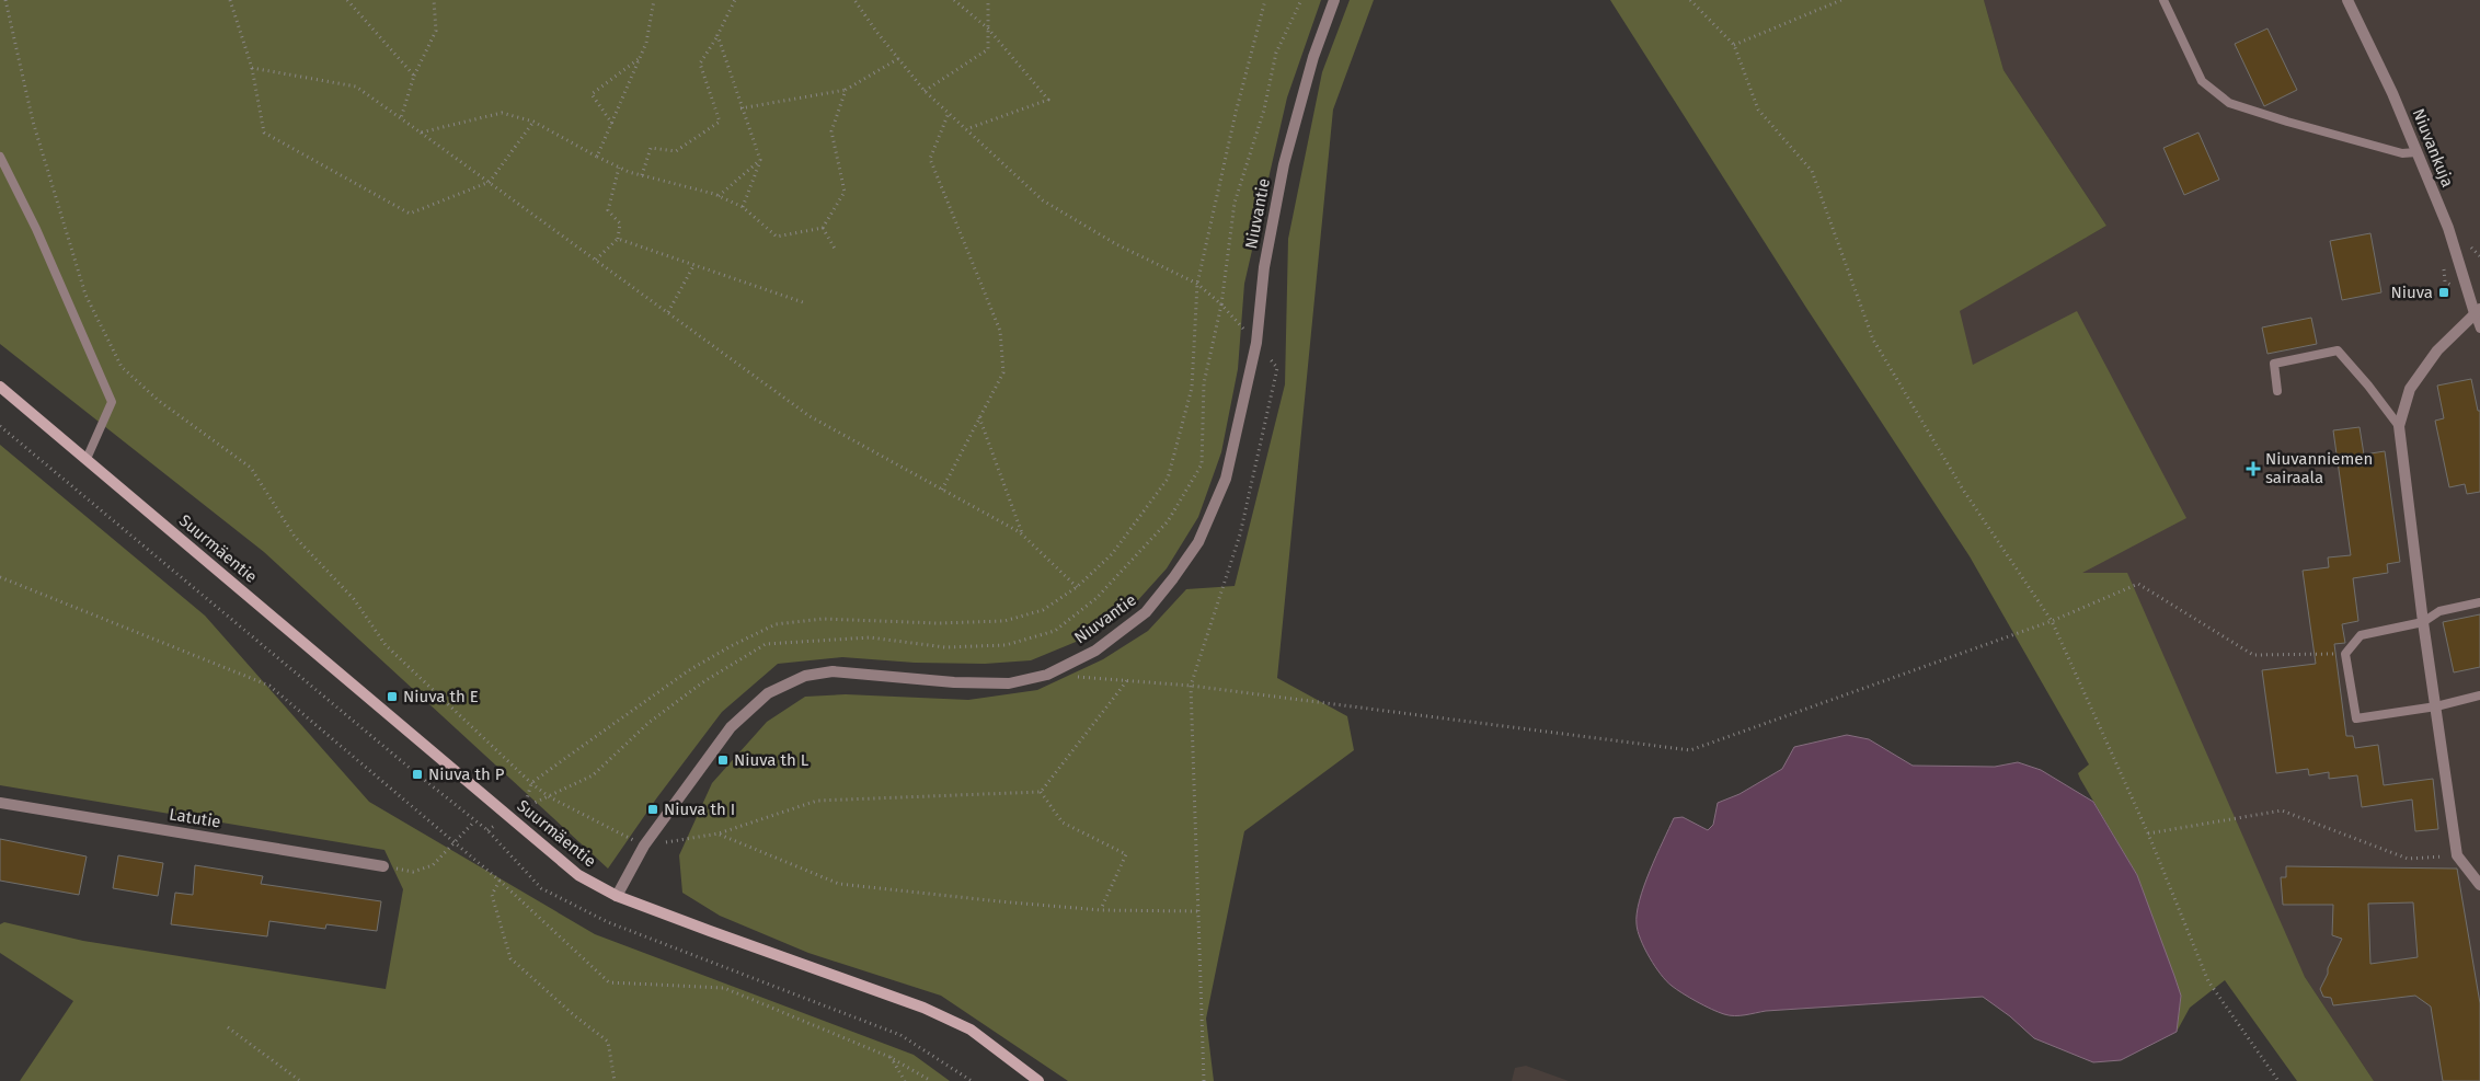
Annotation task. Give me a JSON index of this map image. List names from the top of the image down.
{
  "streets": {
    "main road": ["Suurmäentie"],
    "street": ["Niuvankuja", "Niuvantie", "Latutie"]
  },
  "crossings": [
    ["Niuvantie", "Suurmäentie"]
  ],
  "places": {
    "transit": [
      "Niuva",
      "Niuva th E",
      "Niuva th L",
      "Niuva th P",
      "Niuva th I"
    ],
    "health": ["Niuvanniemen sairaala"]
  }
}
